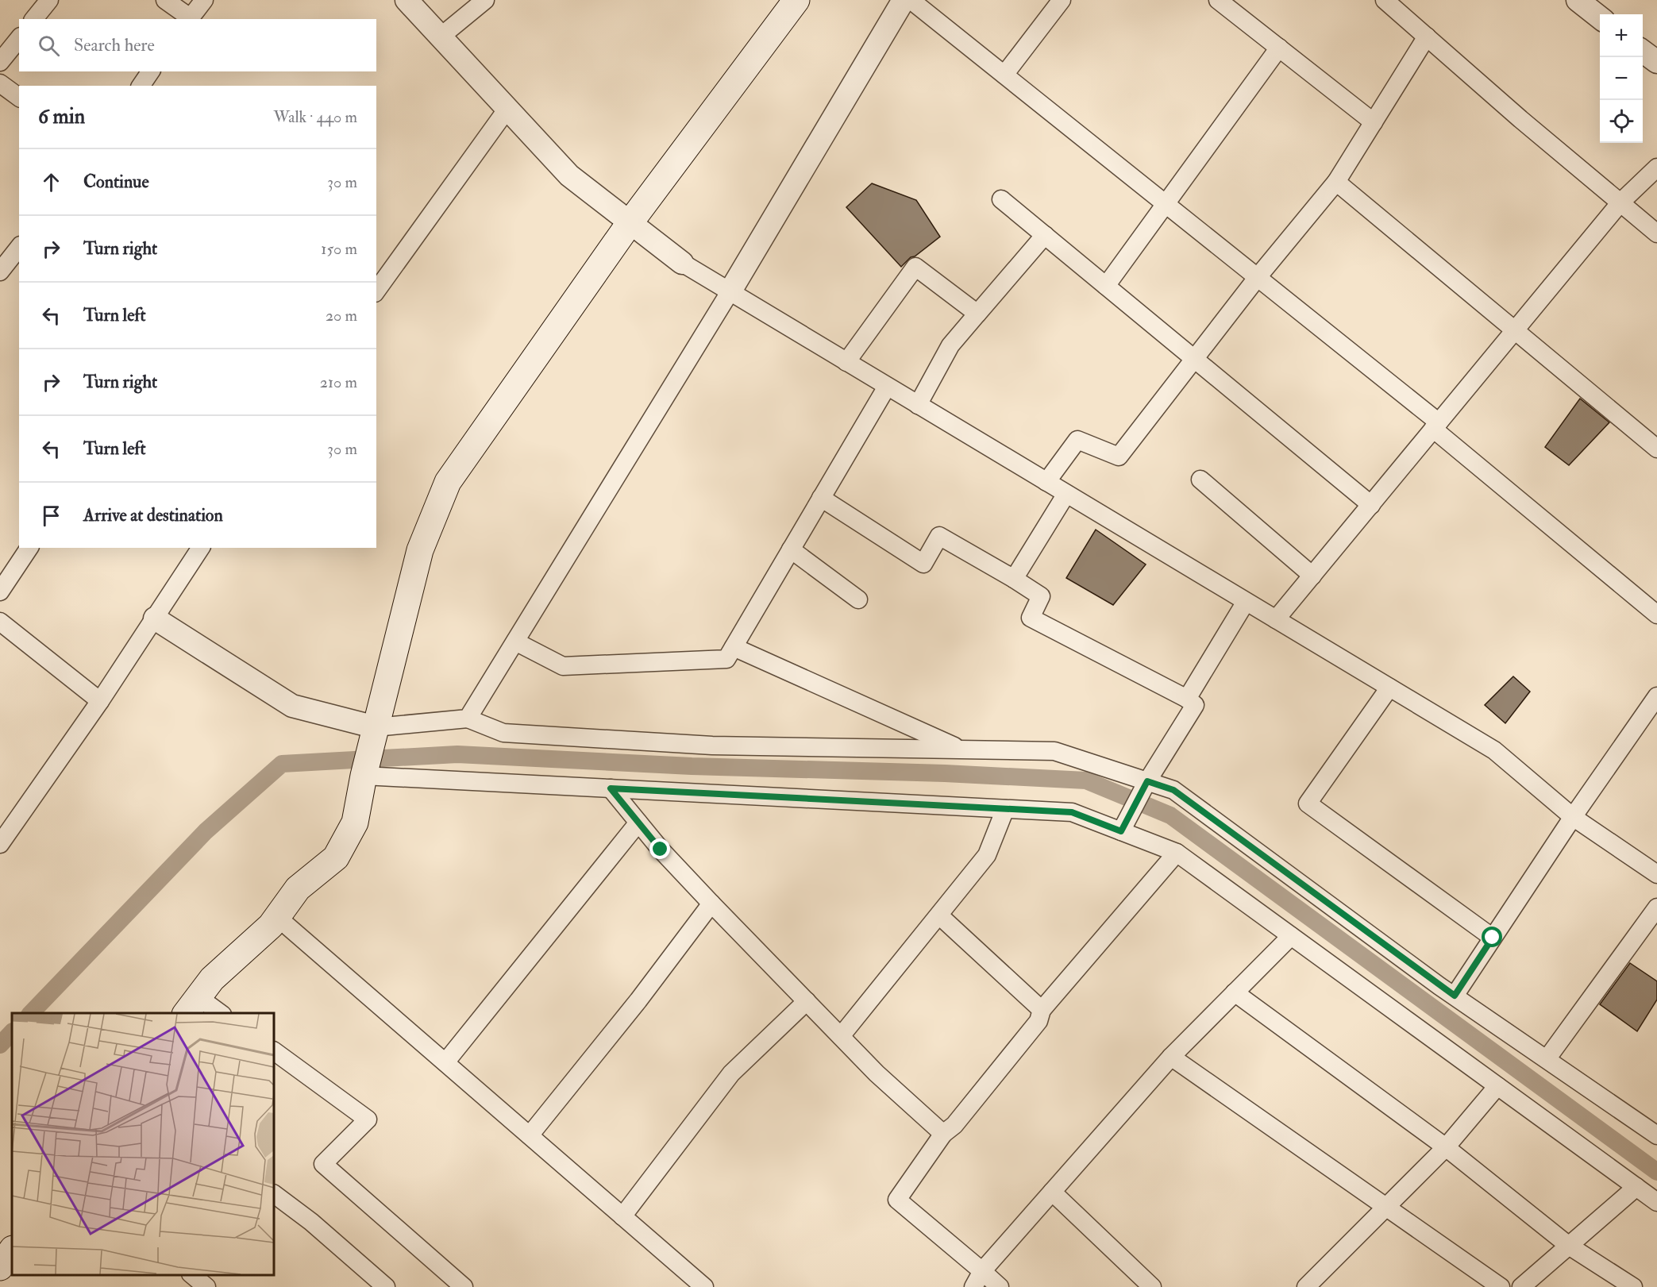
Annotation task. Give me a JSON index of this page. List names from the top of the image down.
{
  "page": {
    "map_buttons": ["+", "−"],
    "search": "Search here",
    "heading": ["6 min", "Walk · 440 m"],
    "list": [
      ["Continue", "30 m"],
      ["Turn right", "150 m"],
      ["Turn left", "20 m"],
      ["Turn right", "210 m"],
      ["Turn left", "30 m"],
      "Arrive at destination"
    ]
  }
}
